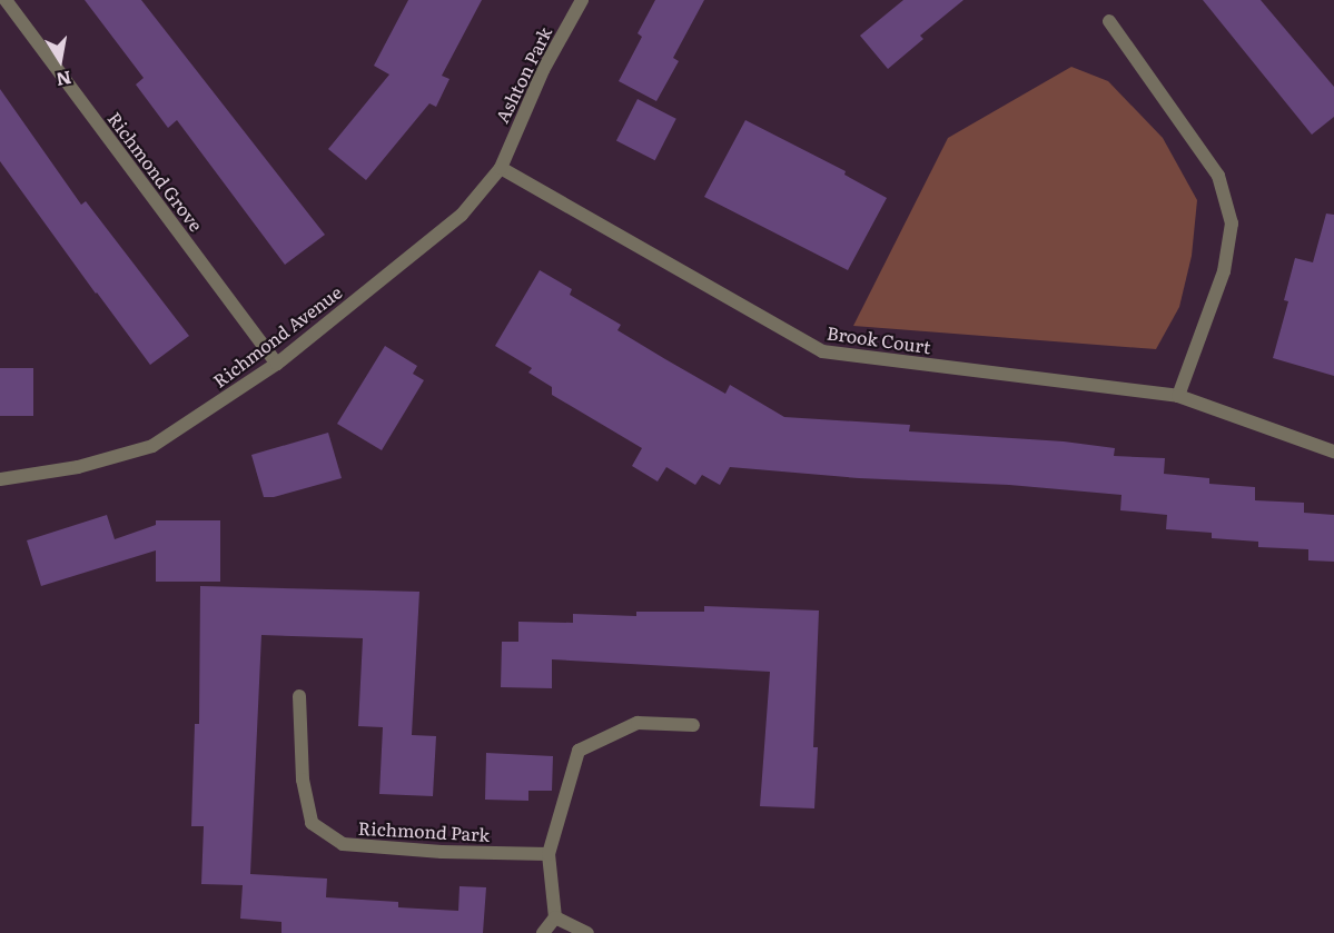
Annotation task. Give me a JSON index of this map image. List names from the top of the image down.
{
  "streets": {
    "street": [
      "Ashton Park",
      "Richmond Grove",
      "Richmond Avenue",
      "Brook Court",
      "Richmond Park"
    ]
  },
  "crossings": [
    ["Ashton Park", "Richmond Avenue"],
    ["Ashton Park", "Brook Court"],
    ["Richmond Grove", "Richmond Avenue"],
    ["Richmond Avenue", "Brook Court"]
  ],
  "north": "bottom"
}
